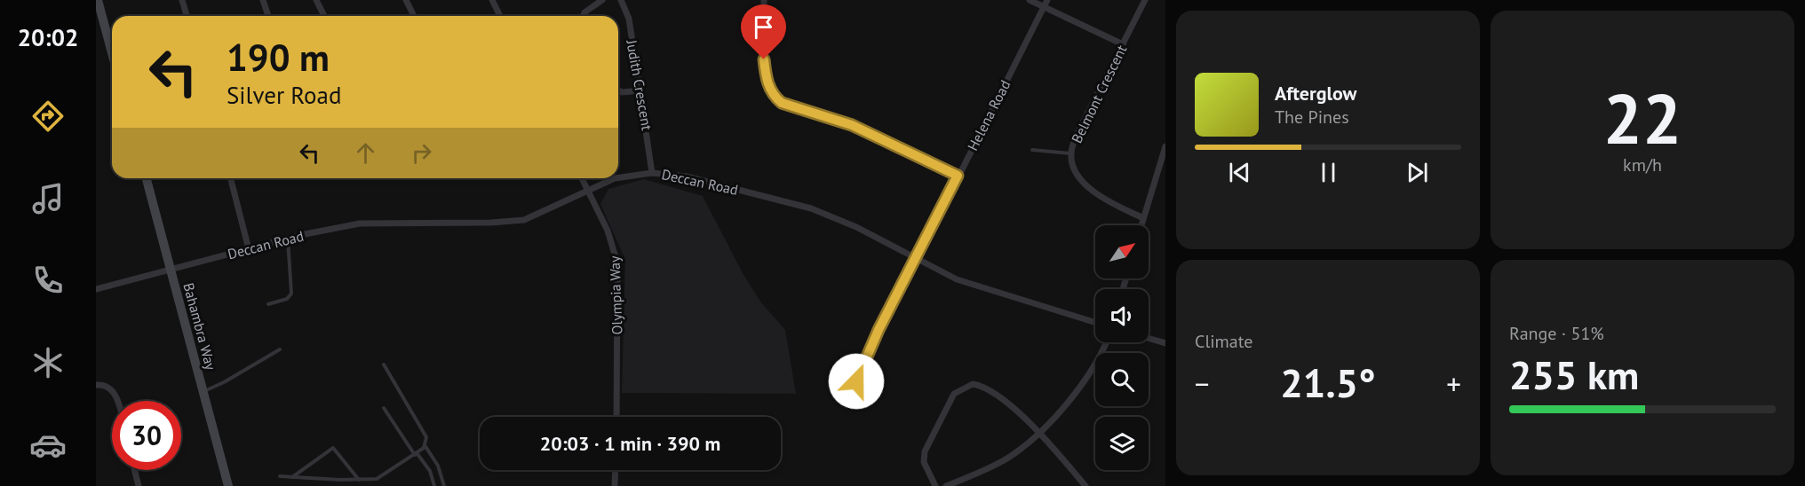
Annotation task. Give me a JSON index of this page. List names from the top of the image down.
{
  "streets": {
    "street": [
      "Judith Crescent",
      "Belmont Crescent",
      "Helena Road",
      "Deccan Road",
      "Olympia Way",
      "Bahambra Way"
    ]
  },
  "crossings": [
    ["Judith Crescent", "Deccan Road"],
    ["Helena Road", "Deccan Road"],
    ["Deccan Road", "Olympia Way"],
    ["Deccan Road", "Bahambra Way"]
  ],
  "north": "top right",
  "page": {
    "tabs": "20:02",
    "tile": [
      ["22", "km/h"],
      "Climate",
      ["Range · 51%", "255 km"]
    ],
    "turn": ["190 m", "Silver Road"],
    "song": ["Afterglow", "The Pines"],
    "heat": ["−", "21.5°", "+"],
    "limit": "30",
    "trip": "20:03 · 1 min · 390 m"
  }
}
